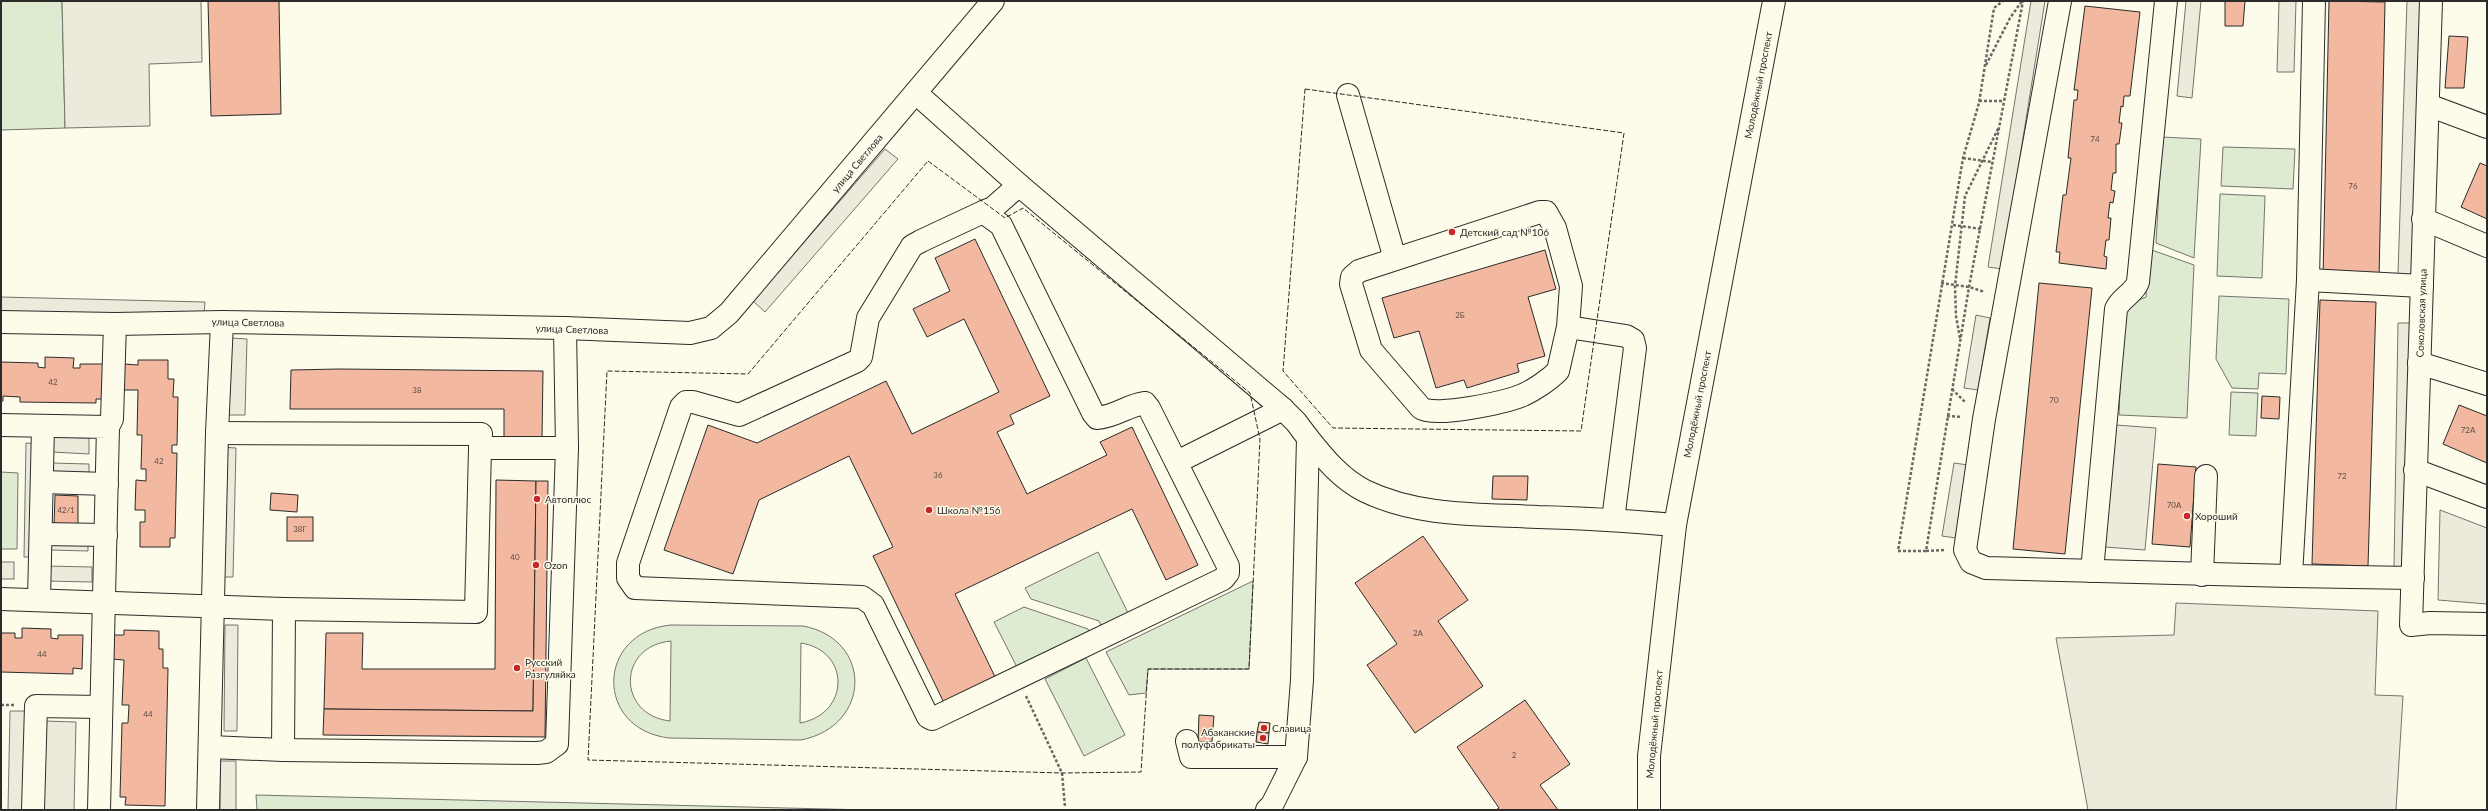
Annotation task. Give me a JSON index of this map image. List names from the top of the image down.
{
  "streets": {
    "street": ["Молодёжный проспект", "улица Светлова", "Соколовская улица"]
  },
  "places": [
    "Детский сад №106",
    "Автоплюс",
    "Школа №156",
    "Хороший",
    "Ozon",
    "Русский Разгуляйка",
    "Славица",
    "Абаканские полуфабрикаты"
  ],
  "house_numbers": [
    "74",
    "76",
    "2Б",
    "42",
    "38",
    "70",
    "72А",
    "42",
    "36",
    "72",
    "70А",
    "42/1",
    "38Г",
    "40",
    "2А",
    "44",
    "44",
    "2"
  ]
}
